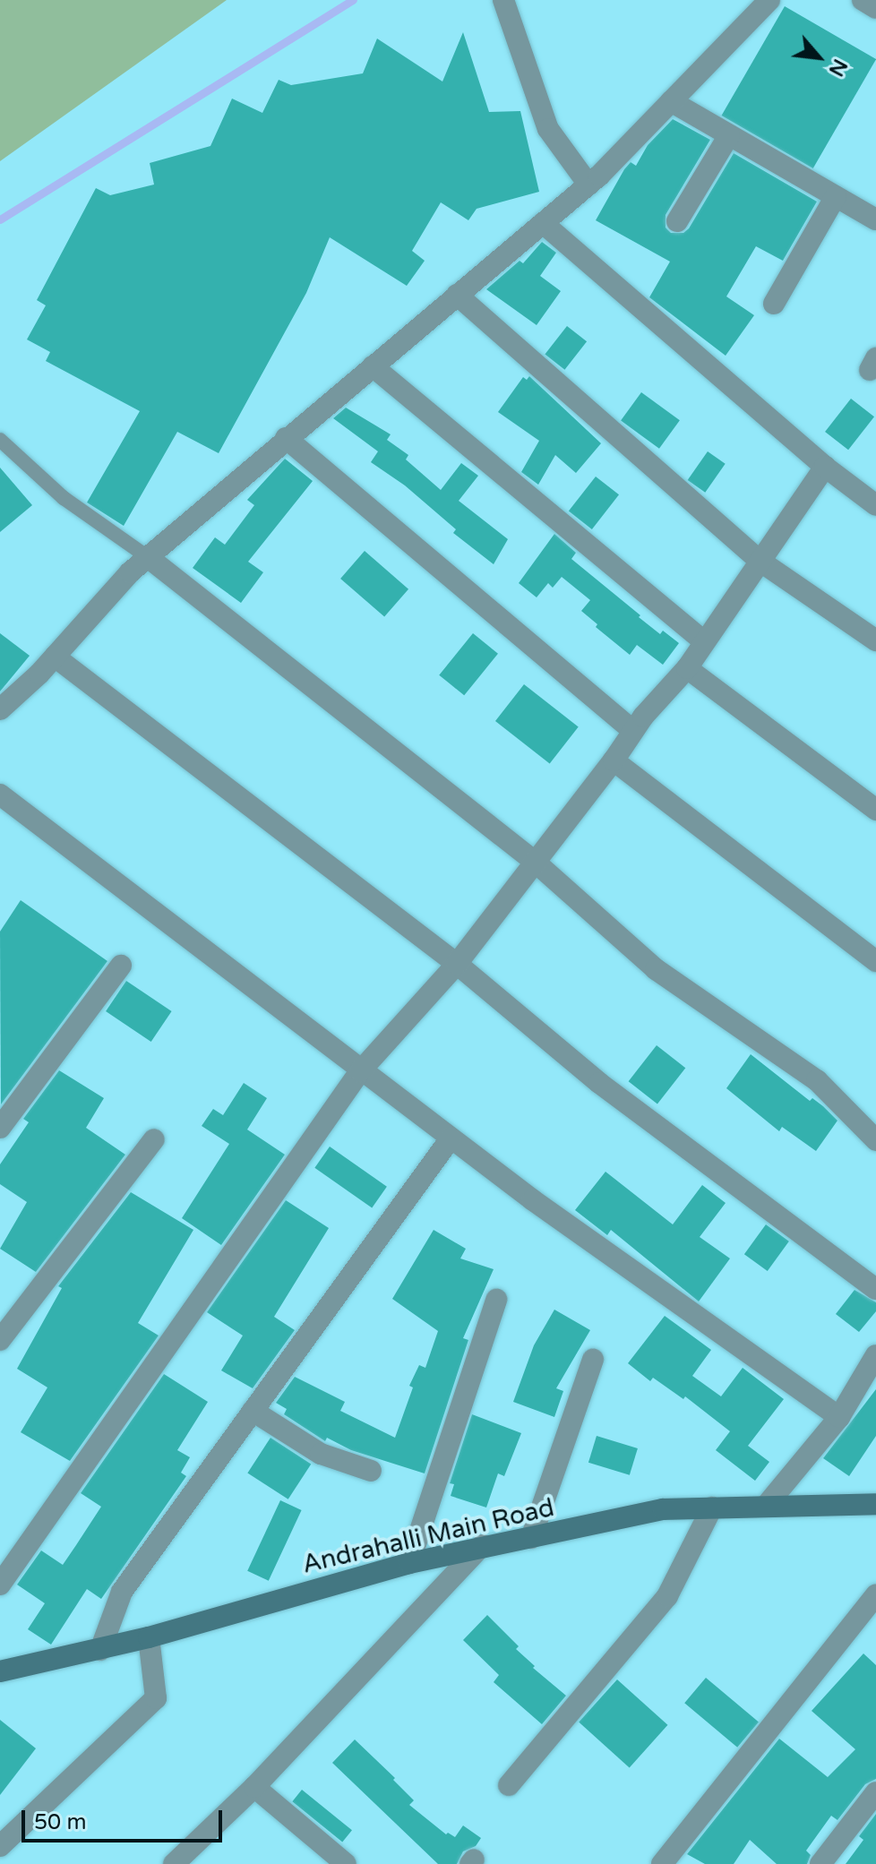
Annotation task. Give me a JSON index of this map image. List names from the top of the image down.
{
  "streets": {
    "main road": ["Andrahalli Main Road"]
  },
  "scale_bar": "50 m",
  "north": "bottom right"
}
